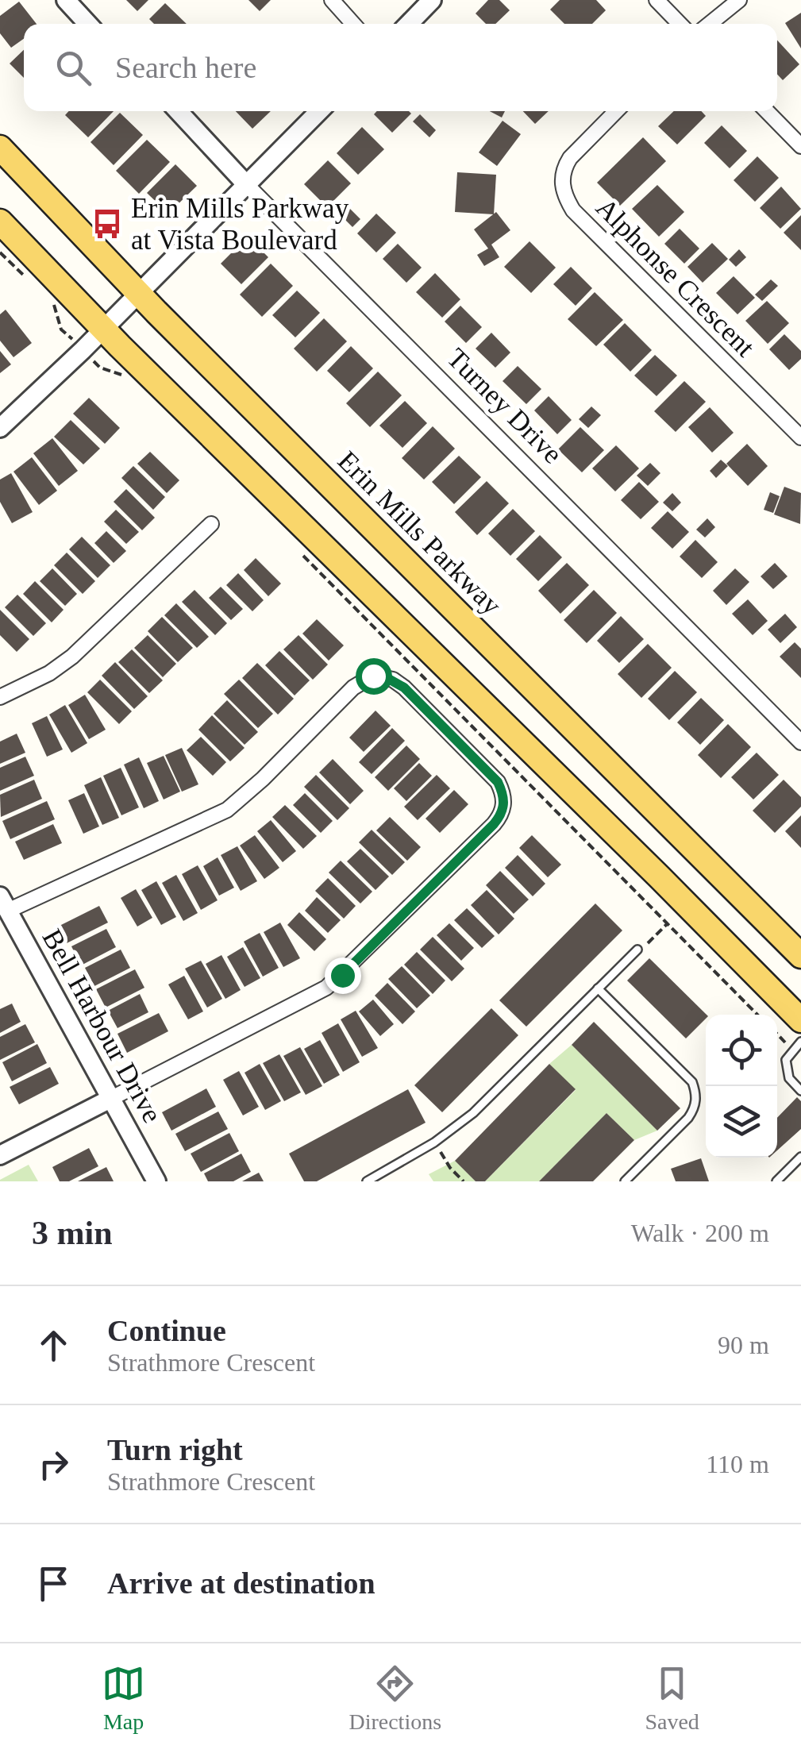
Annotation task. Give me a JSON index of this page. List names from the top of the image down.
{
  "streets": {
    "main road": ["Erin Mills Parkway"],
    "street": ["Alphonse Crescent", "Turney Drive", "Bell Harbour Drive"]
  },
  "places": {
    "bus stop": ["Erin Mills Parkway at Vista Boulevard"]
  },
  "page": {
    "search": "Search here",
    "heading": ["3 min", "Walk · 200 m"],
    "list": [
      ["Continue", "Strathmore Crescent", "90 m"],
      ["Turn right", "Strathmore Crescent", "110 m"],
      "Arrive at destination"
    ],
    "nav": ["Map", "Directions", "Saved"]
  }
}
